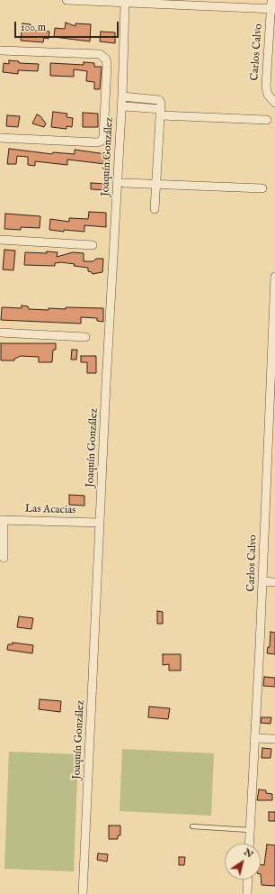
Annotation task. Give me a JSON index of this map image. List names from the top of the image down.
{
  "streets": {
    "street": ["Carlos Calvo", "Joaquín González", "Las Acacias"]
  },
  "crossings": [
    ["Joaquín González", "Las Acacias"]
  ],
  "scale_bar": "100 m",
  "north": "top right"
}
